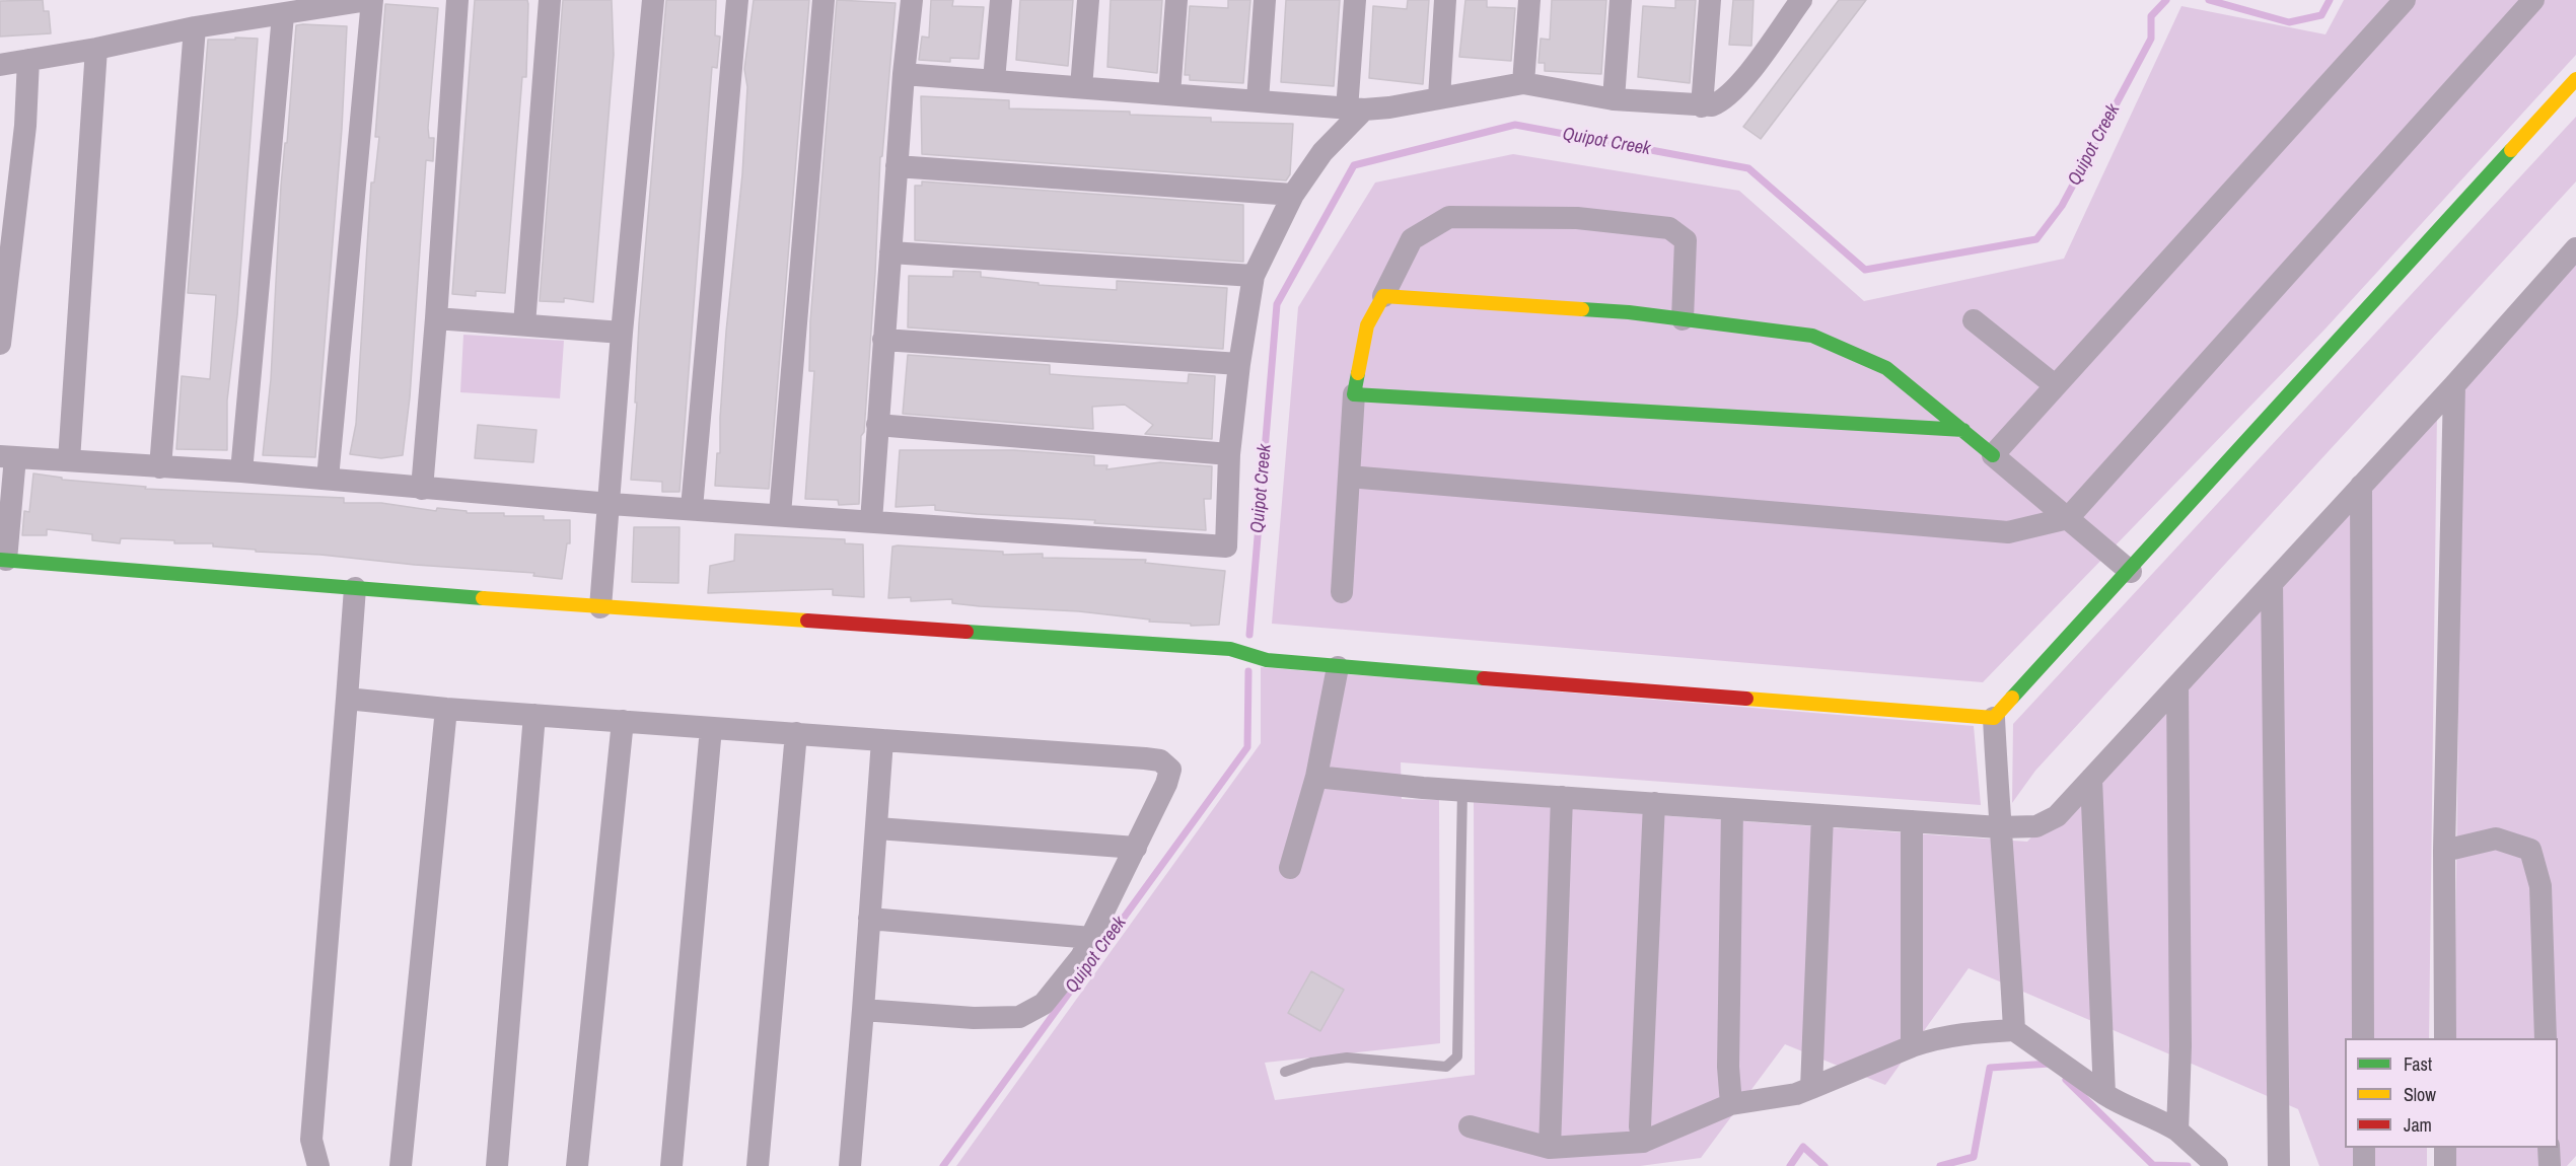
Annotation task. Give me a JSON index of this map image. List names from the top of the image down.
{
  "water": ["Quipot Creek"],
  "legend": ["Fast", "Slow", "Jam"]
}
